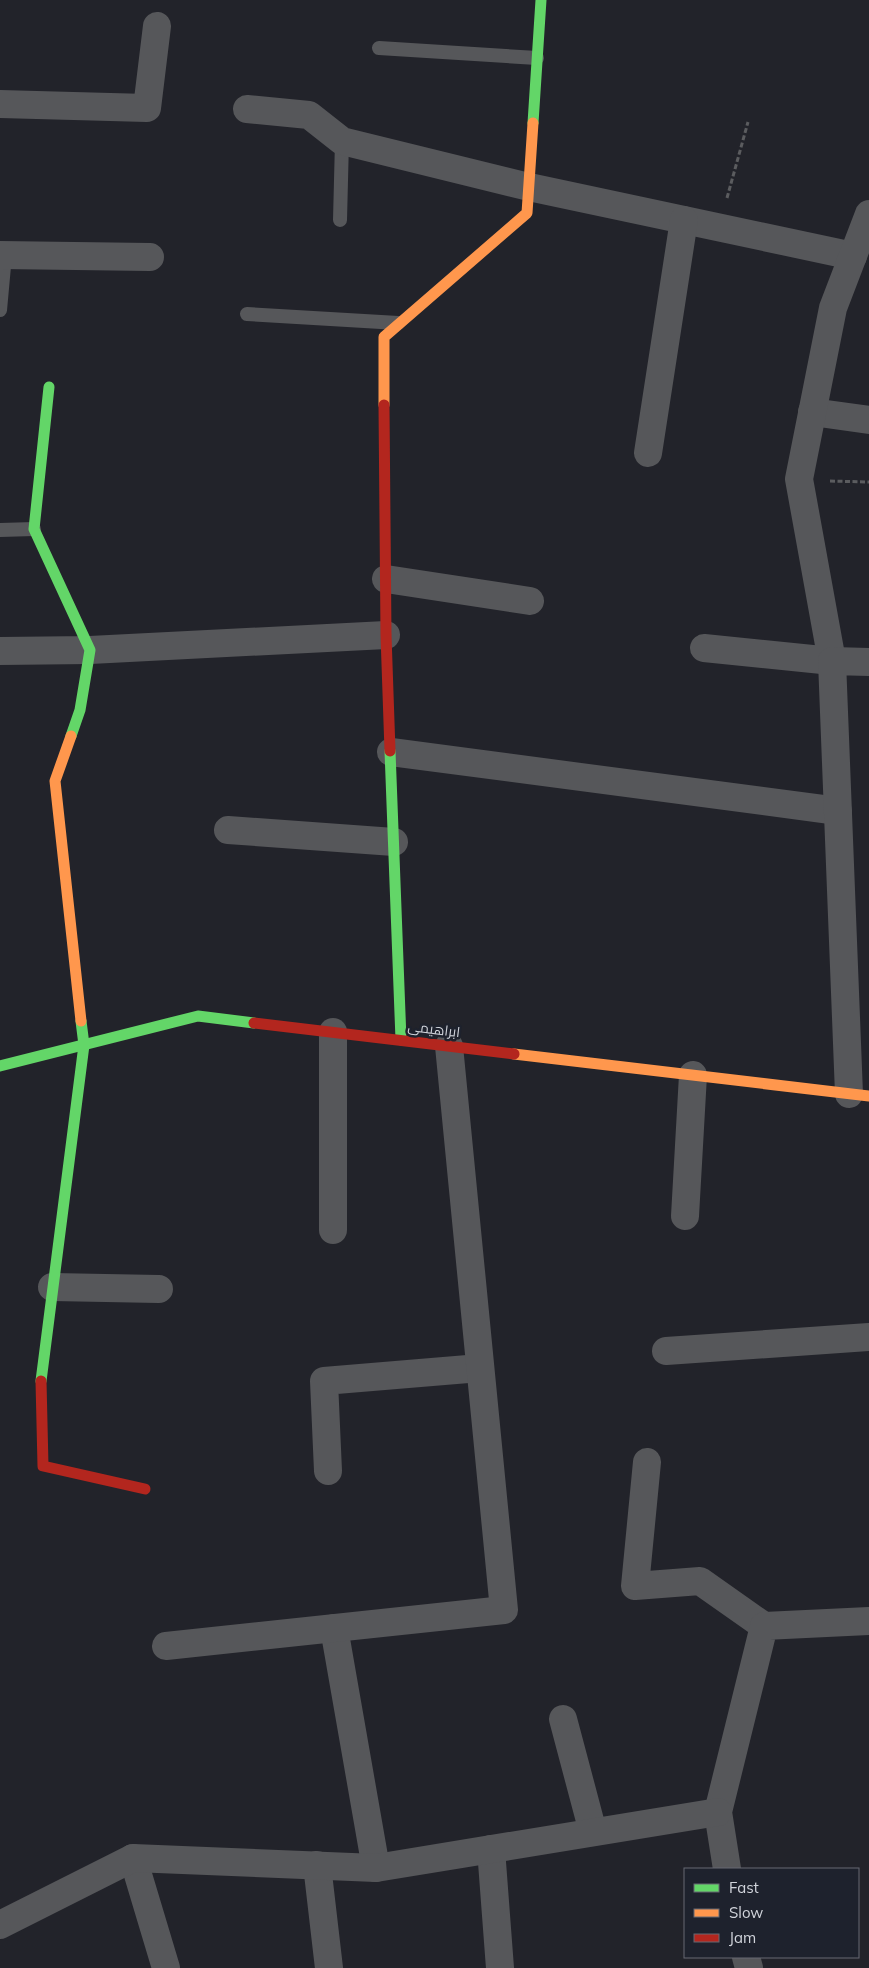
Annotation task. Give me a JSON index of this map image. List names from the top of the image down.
{
  "streets": {
    "street": ["ابراهیمی"]
  },
  "legend": ["Fast", "Slow", "Jam"]
}
